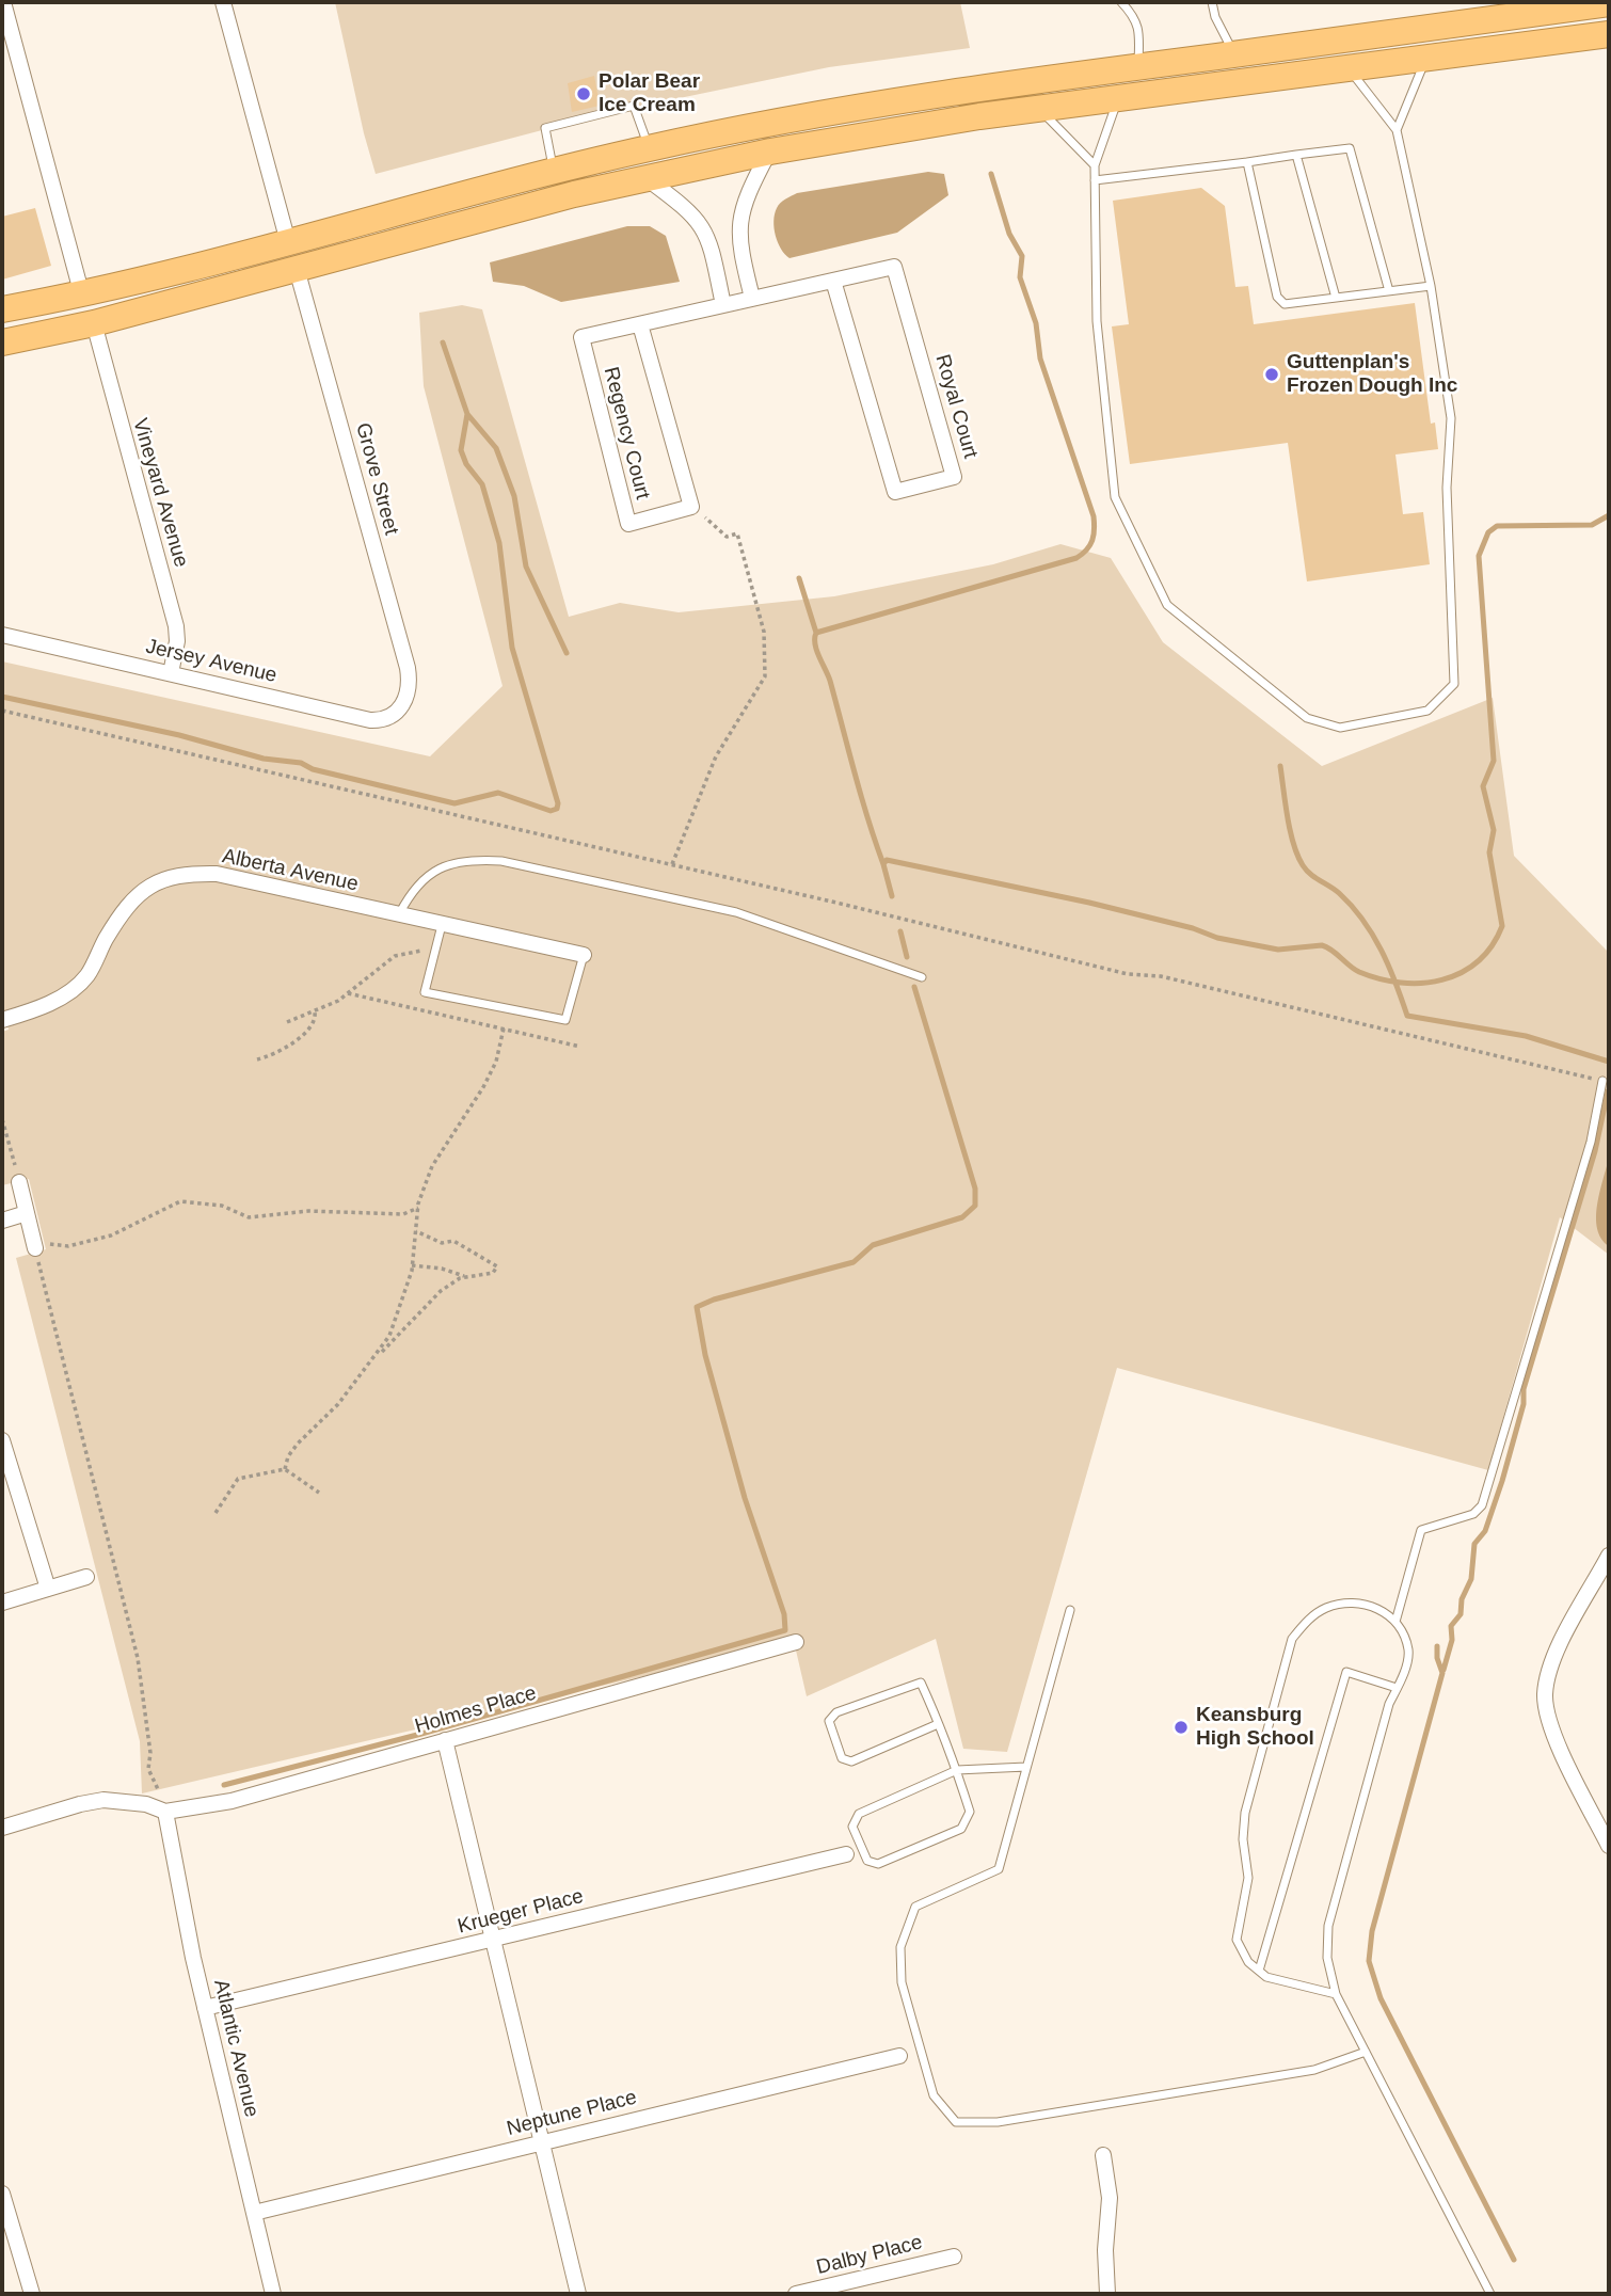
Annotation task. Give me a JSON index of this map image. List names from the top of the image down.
{
  "streets": {
    "street": [
      "Royal Court",
      "Regency Court",
      "Grove Street",
      "Vineyard Avenue",
      "Jersey Avenue",
      "Alberta Avenue",
      "Holmes Place",
      "Krueger Place",
      "Atlantic Avenue",
      "Neptune Place",
      "Dalby Place"
    ]
  },
  "crossings": [
    ["Royal Court", "Regency Court"],
    ["Grove Street", "Jersey Avenue"],
    ["Vineyard Avenue", "Jersey Avenue"],
    ["Holmes Place", "Atlantic Avenue"],
    ["Krueger Place", "Atlantic Avenue"],
    ["Atlantic Avenue", "Neptune Place"]
  ],
  "places": ["Polar Bear Ice Cream", "Guttenplan's Frozen Dough Inc", "Keansburg High School"]
}
